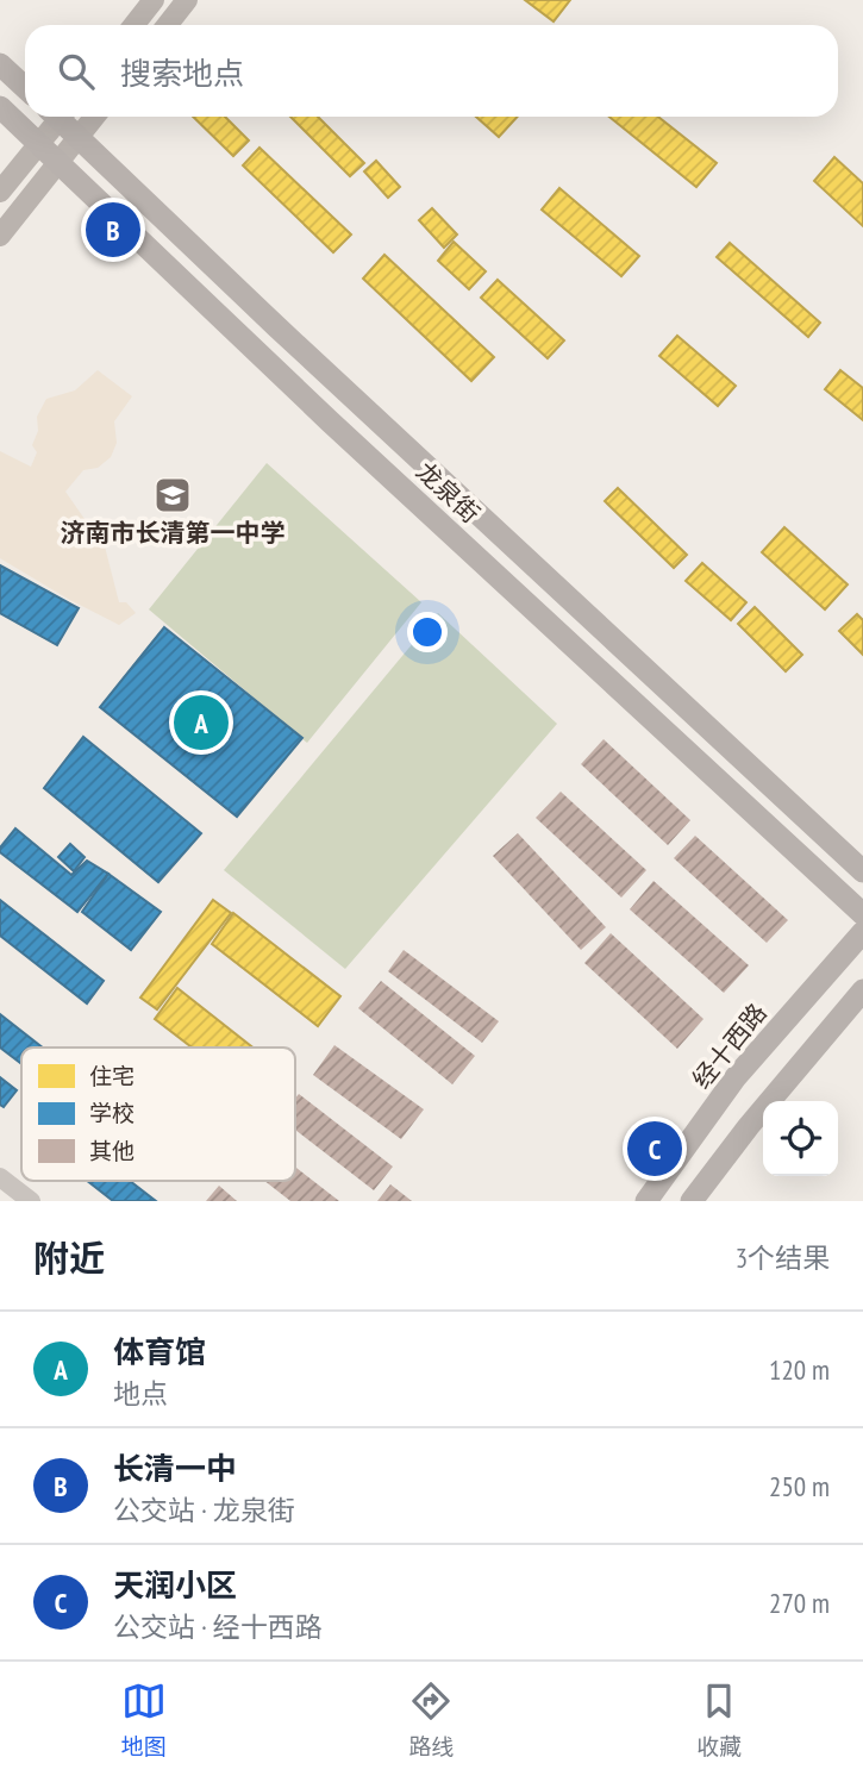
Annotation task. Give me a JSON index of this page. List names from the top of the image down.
{
  "streets": {
    "main road": ["龙泉街", "经十西路"]
  },
  "places": {
    "school or university": ["济南市长清第一中学"]
  },
  "legend": ["住宅", "学校", "其他"],
  "page": {
    "search": "搜索地点",
    "pins": ["B", "A", "C"],
    "heading": ["附近", "3个结果"],
    "list": [
      {
        "mark": "A",
        "name": "体育馆",
        "note": "地点",
        "value": "120 m"
      },
      {
        "mark": "B",
        "name": "长清一中",
        "note": "公交站 · 龙泉街",
        "value": "250 m"
      },
      {
        "mark": "C",
        "name": "天润小区",
        "note": "公交站 · 经十西路",
        "value": "270 m"
      }
    ],
    "nav": ["地图", "路线", "收藏"]
  }
}
